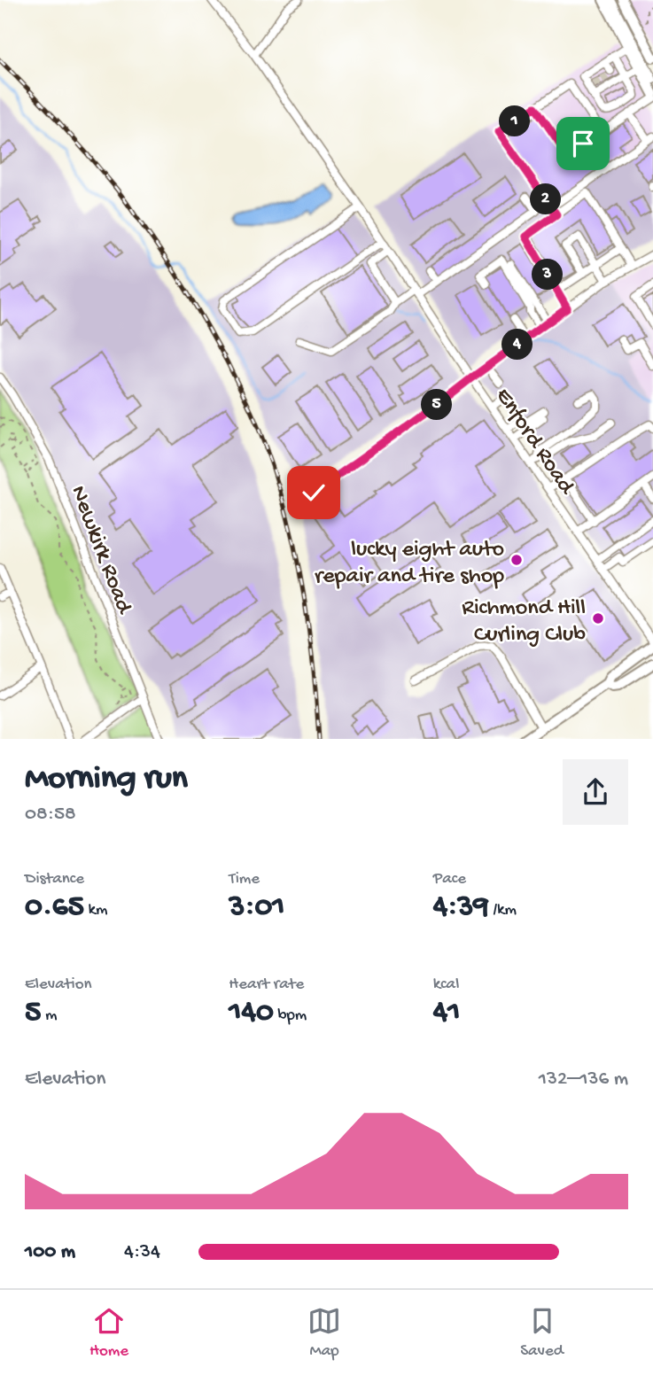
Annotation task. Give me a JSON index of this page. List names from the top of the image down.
{
  "streets": {
    "street": ["Enford Road", "Newkirk Road"]
  },
  "places": ["lucky eight auto repair and tire shop", "Richmond Hill Curling Club"],
  "page": {
    "pins": [
      "1",
      "2",
      "3",
      "4",
      "5"
    ],
    "heading": ["Morning run", "08:58"],
    "stats": [
      ["Distance", "0.65 km"],
      ["Time", "3:01"],
      ["Pace", "4:39 /km"],
      ["Elevation", "5 m"],
      ["Heart rate", "140 bpm"],
      ["kcal", "41"]
    ],
    "chart": ["Elevation", "132–136 m"],
    "list": [
      {
        "name": "100 m",
        "note": "4:34"
      }
    ],
    "tabs": ["Home", "Map", "Saved"]
  }
}
